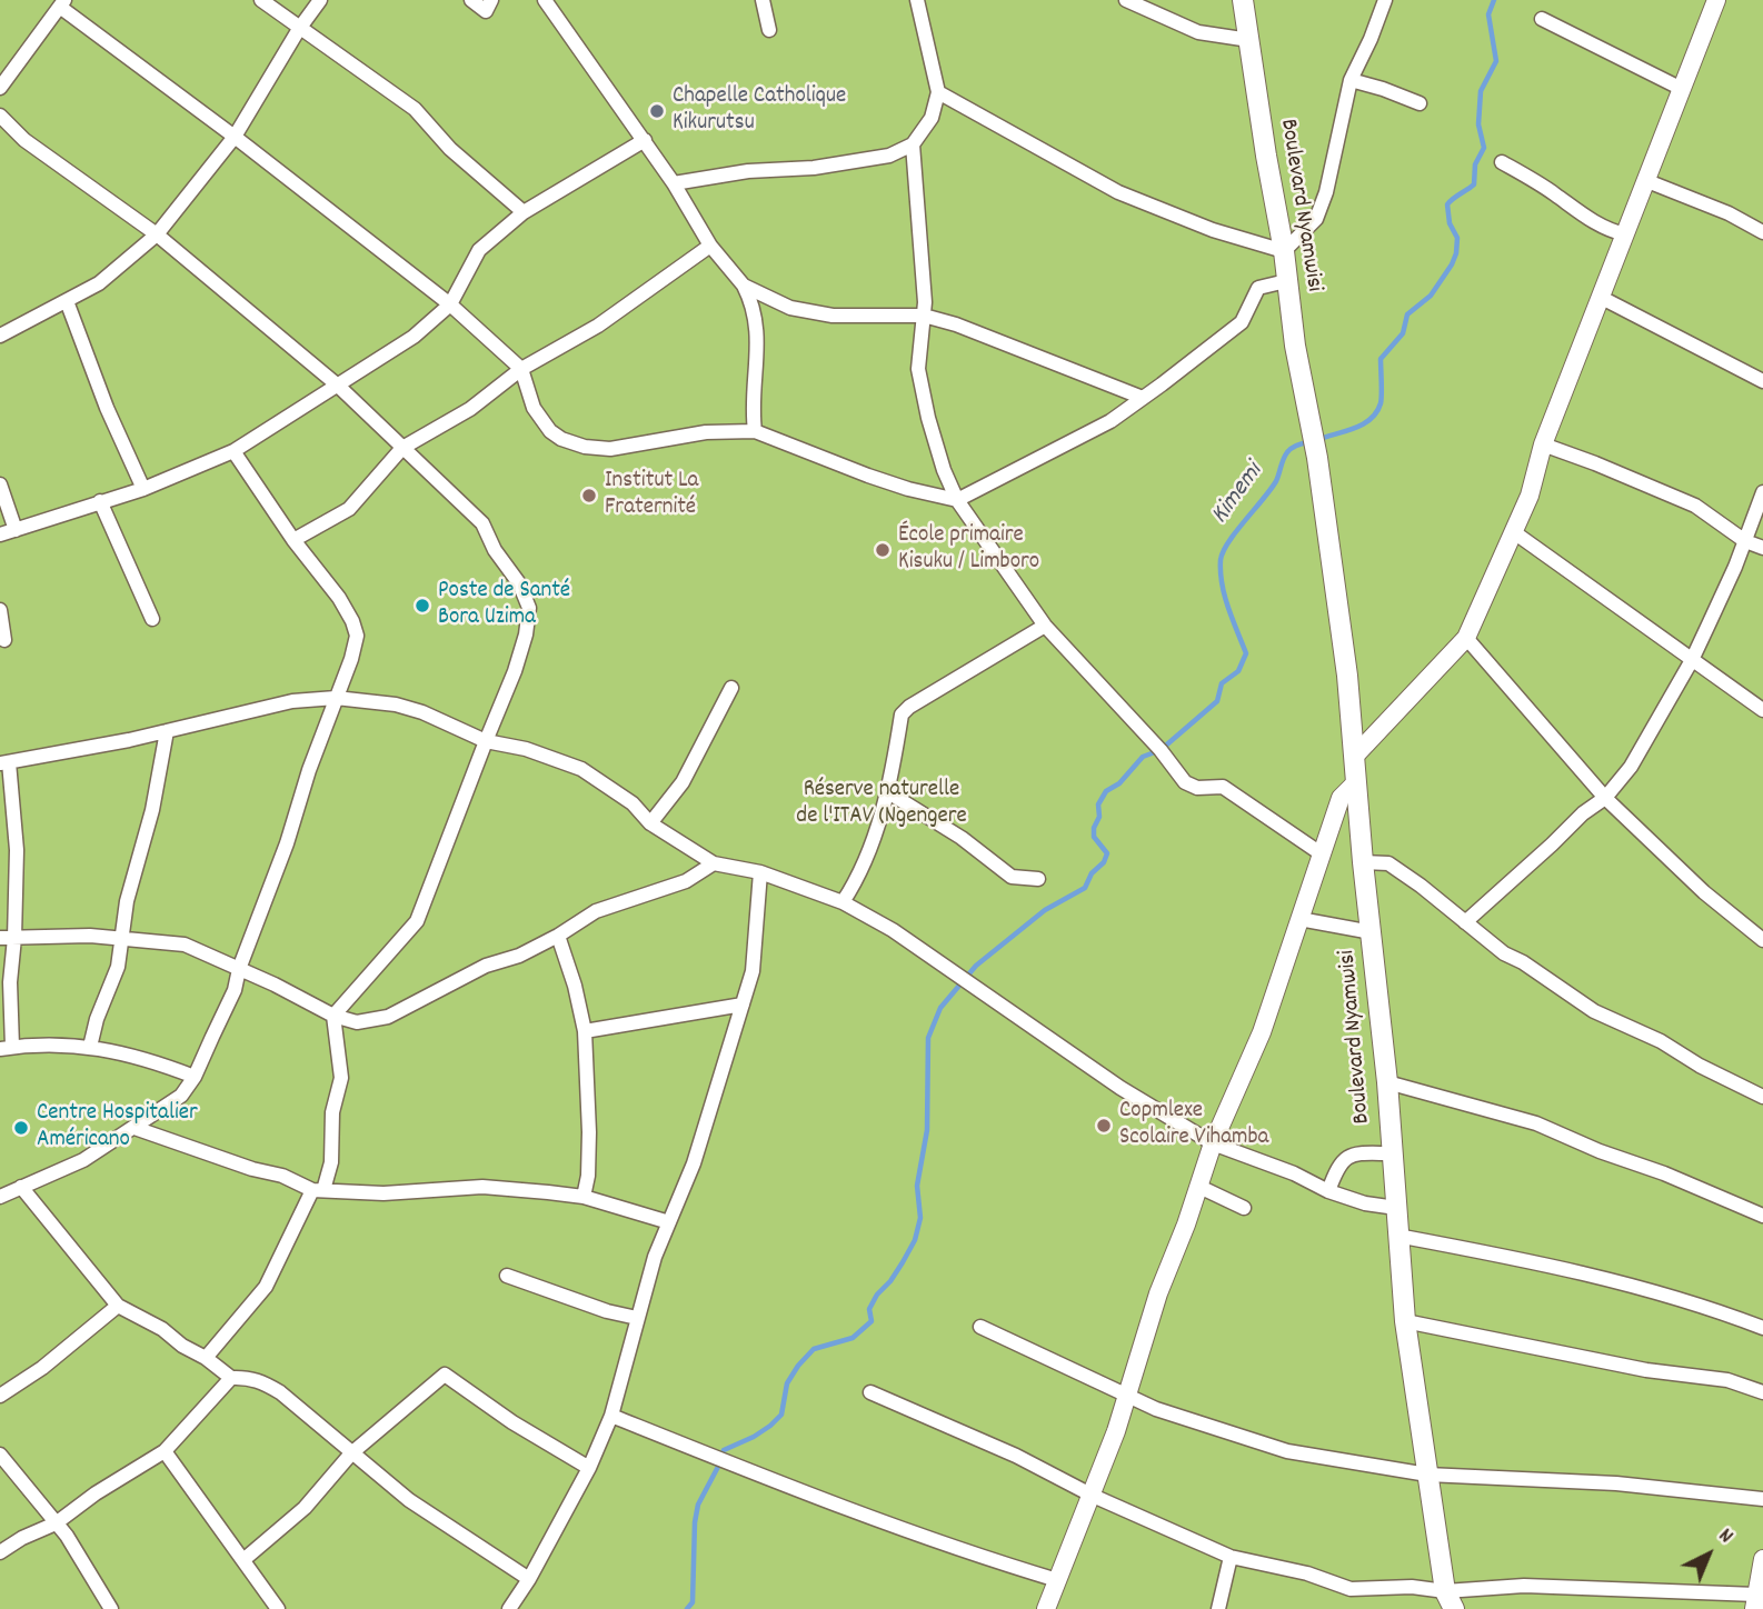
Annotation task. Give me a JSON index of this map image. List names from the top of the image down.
{
  "streets": {
    "main road": ["Boulevard Nyamwisi"]
  },
  "water": ["Kimemi"],
  "parks": ["Réserve naturelle de l'ITAV (Ngengere"],
  "places": [
    "Chapelle Catholique Kikurutsu",
    "Institut La Fraternité",
    "École primaire Kisuku / Limboro",
    "Poste de Santé Bora Uzima",
    "Copmlexe Scolaire Vihamba",
    "Centre Hospitalier Américano"
  ],
  "north": "top right"
}
